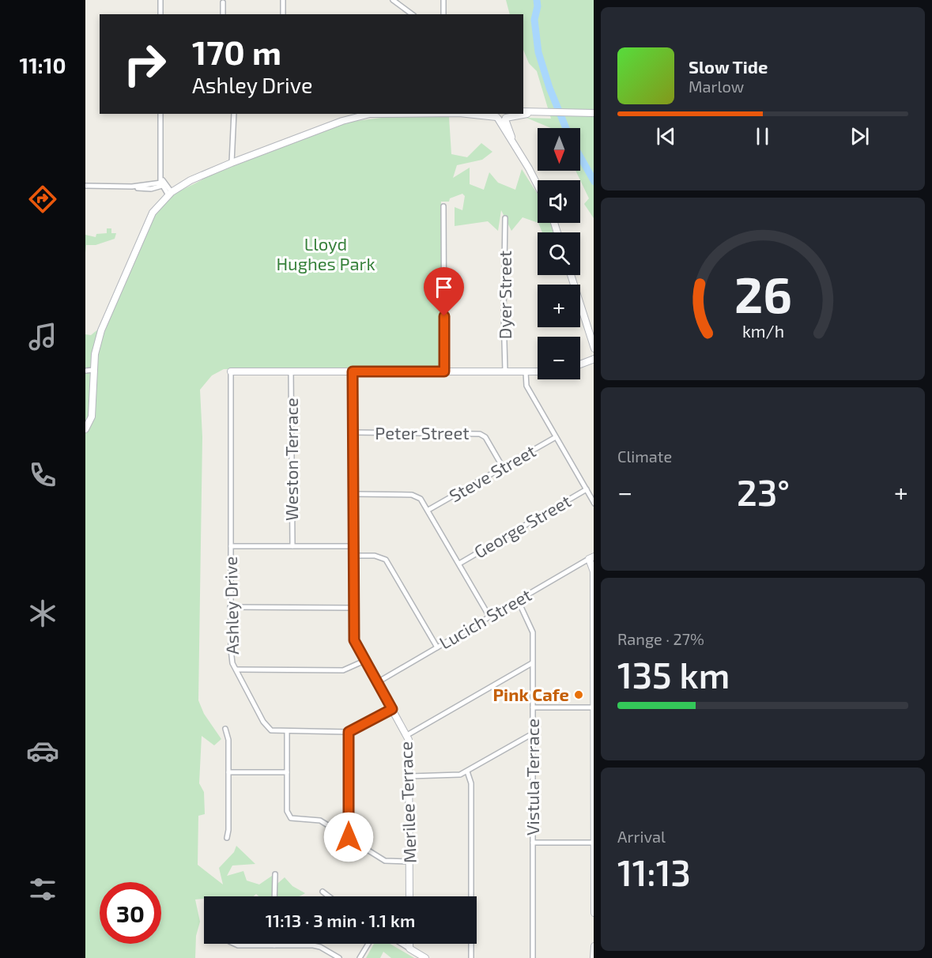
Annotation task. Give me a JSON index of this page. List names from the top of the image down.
{
  "streets": {
    "street": [
      "Dyer Street",
      "Peter Street",
      "Weston Terrace",
      "Steve Street",
      "George Street",
      "Ashley Drive",
      "Lucich Street",
      "Vistula Terrace",
      "Merilee Terrace"
    ]
  },
  "crossings": [
    ["Peter Street", "Steve Street"],
    ["Peter Street", "Merilee Terrace"],
    ["Ashley Drive", "Merilee Terrace"],
    ["Lucich Street", "Vistula Terrace"],
    ["Lucich Street", "Merilee Terrace"]
  ],
  "parks": ["Lloyd Hughes Park"],
  "places": ["Pink Cafe"],
  "north": "bottom",
  "page": {
    "tabs": "11:10",
    "turn": ["170 m", "Ashley Drive"],
    "song": ["Slow Tide", "Marlow"],
    "map_buttons": ["+", "−"],
    "tile": [
      "Climate",
      ["Range · 27%", "135 km"],
      ["Arrival", "11:13"]
    ],
    "heat": ["−", "23°", "+"],
    "limit": "30",
    "trip": "11:13 · 3 min · 1.1 km",
    "gauge": ["26", "km/h"]
  }
}
